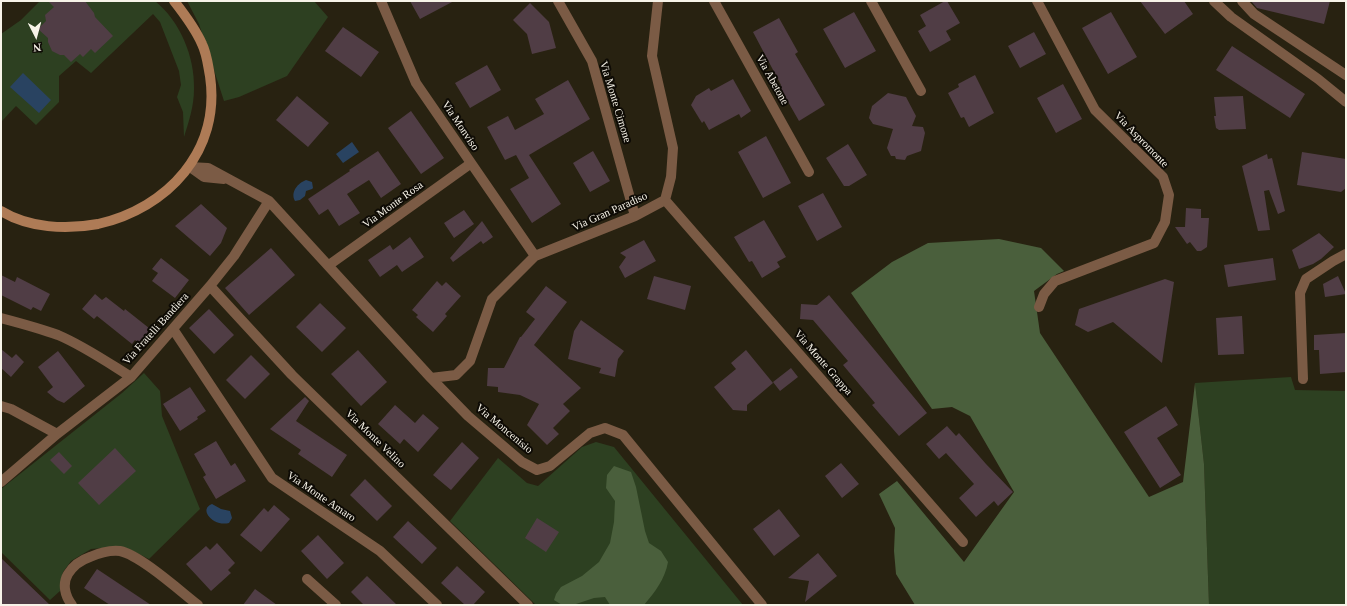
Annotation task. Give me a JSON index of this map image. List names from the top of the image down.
{
  "streets": {
    "street": [
      "Via Abetone",
      "Via Monte Cimone",
      "Via Monviso",
      "Via Aspromonte",
      "Via Monte Rosa",
      "Via Gran Paradiso",
      "Via Fratelli Bandiera",
      "Via Monte Grappa",
      "Via Moncenisio",
      "Via Monte Velino",
      "Via Monte Amaro"
    ]
  },
  "crossings": [
    ["Via Monte Cimone", "Via Gran Paradiso"],
    ["Via Monviso", "Via Monte Rosa"],
    ["Via Monviso", "Via Gran Paradiso"],
    ["Via Monte Rosa", "Via Moncenisio"],
    ["Via Gran Paradiso", "Via Monte Grappa"],
    ["Via Gran Paradiso", "Via Moncenisio"],
    ["Via Fratelli Bandiera", "Via Moncenisio"],
    ["Via Fratelli Bandiera", "Via Monte Velino"],
    ["Via Fratelli Bandiera", "Via Monte Amaro"]
  ],
  "north": "bottom"
}
